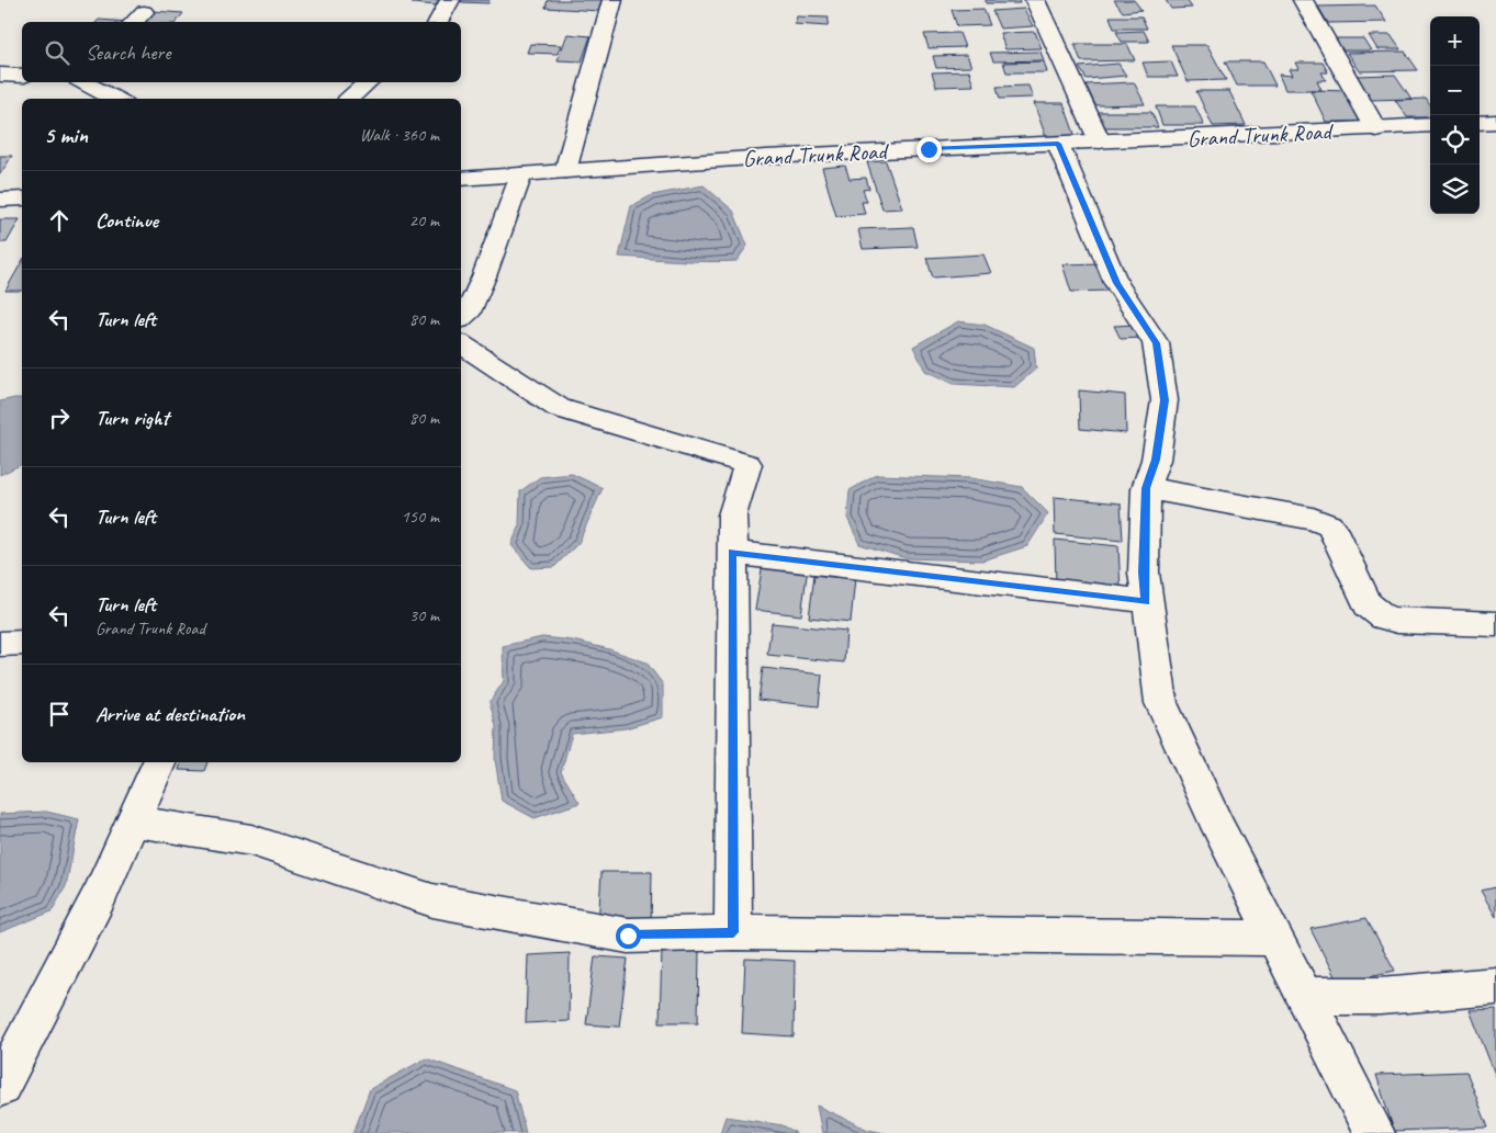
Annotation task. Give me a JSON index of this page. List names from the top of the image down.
{
  "streets": {
    "street": ["Grand Trunk Road"]
  },
  "page": {
    "map_buttons": ["+", "−"],
    "search": "Search here",
    "heading": ["5 min", "Walk · 360 m"],
    "list": [
      ["Continue", "20 m"],
      ["Turn left", "80 m"],
      ["Turn right", "80 m"],
      ["Turn left", "150 m"],
      ["Turn left", "Grand Trunk Road", "30 m"],
      "Arrive at destination"
    ]
  }
}
